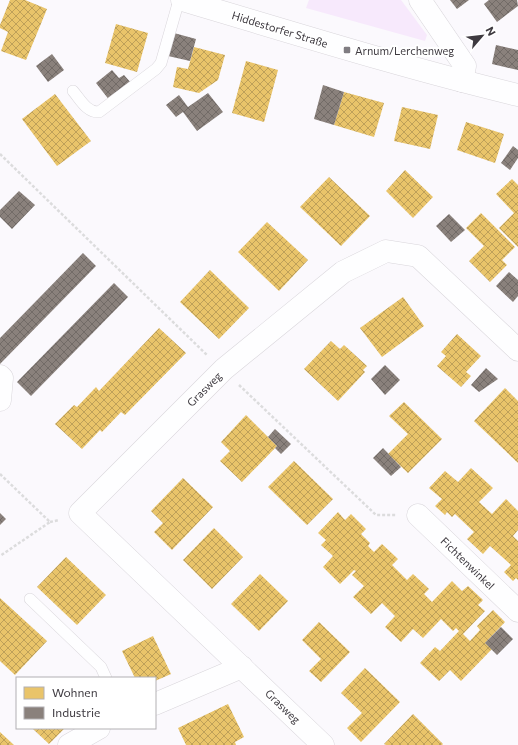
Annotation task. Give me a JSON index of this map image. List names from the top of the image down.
{
  "streets": {
    "street": ["Hiddestorfer Straße", "Grasweg", "Fichtenwinkel"]
  },
  "places": {
    "transit": ["Arnum/Lerchenweg"]
  },
  "legend": ["Wohnen", "Industrie"],
  "north": "top right"
}
